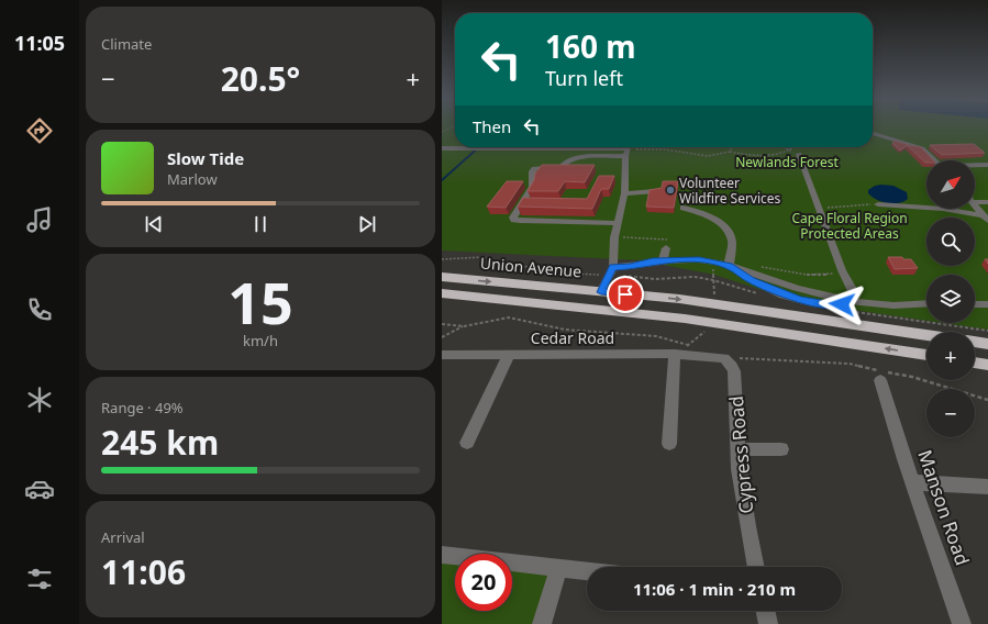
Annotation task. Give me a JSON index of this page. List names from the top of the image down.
{
  "streets": {
    "highway": ["Union Avenue"],
    "street": ["Cedar Road", "Cypress Road", "Manson Road"]
  },
  "parks": ["Newlands Forest", "Cape Floral Region Protected Areas"],
  "places": ["Volunteer Wildfire Services"],
  "north": "top right",
  "page": {
    "tabs": "11:05",
    "tile": [
      "Climate",
      ["15", "km/h"],
      ["Range · 49%", "245 km"],
      ["Arrival", "11:06"]
    ],
    "turn": ["160 m", "Turn left"],
    "heat": ["−", "20.5°", "+"],
    "then": "Then",
    "song": ["Slow Tide", "Marlow"],
    "map_buttons": ["+", "−"],
    "limit": "20",
    "trip": "11:06 · 1 min · 210 m"
  }
}
